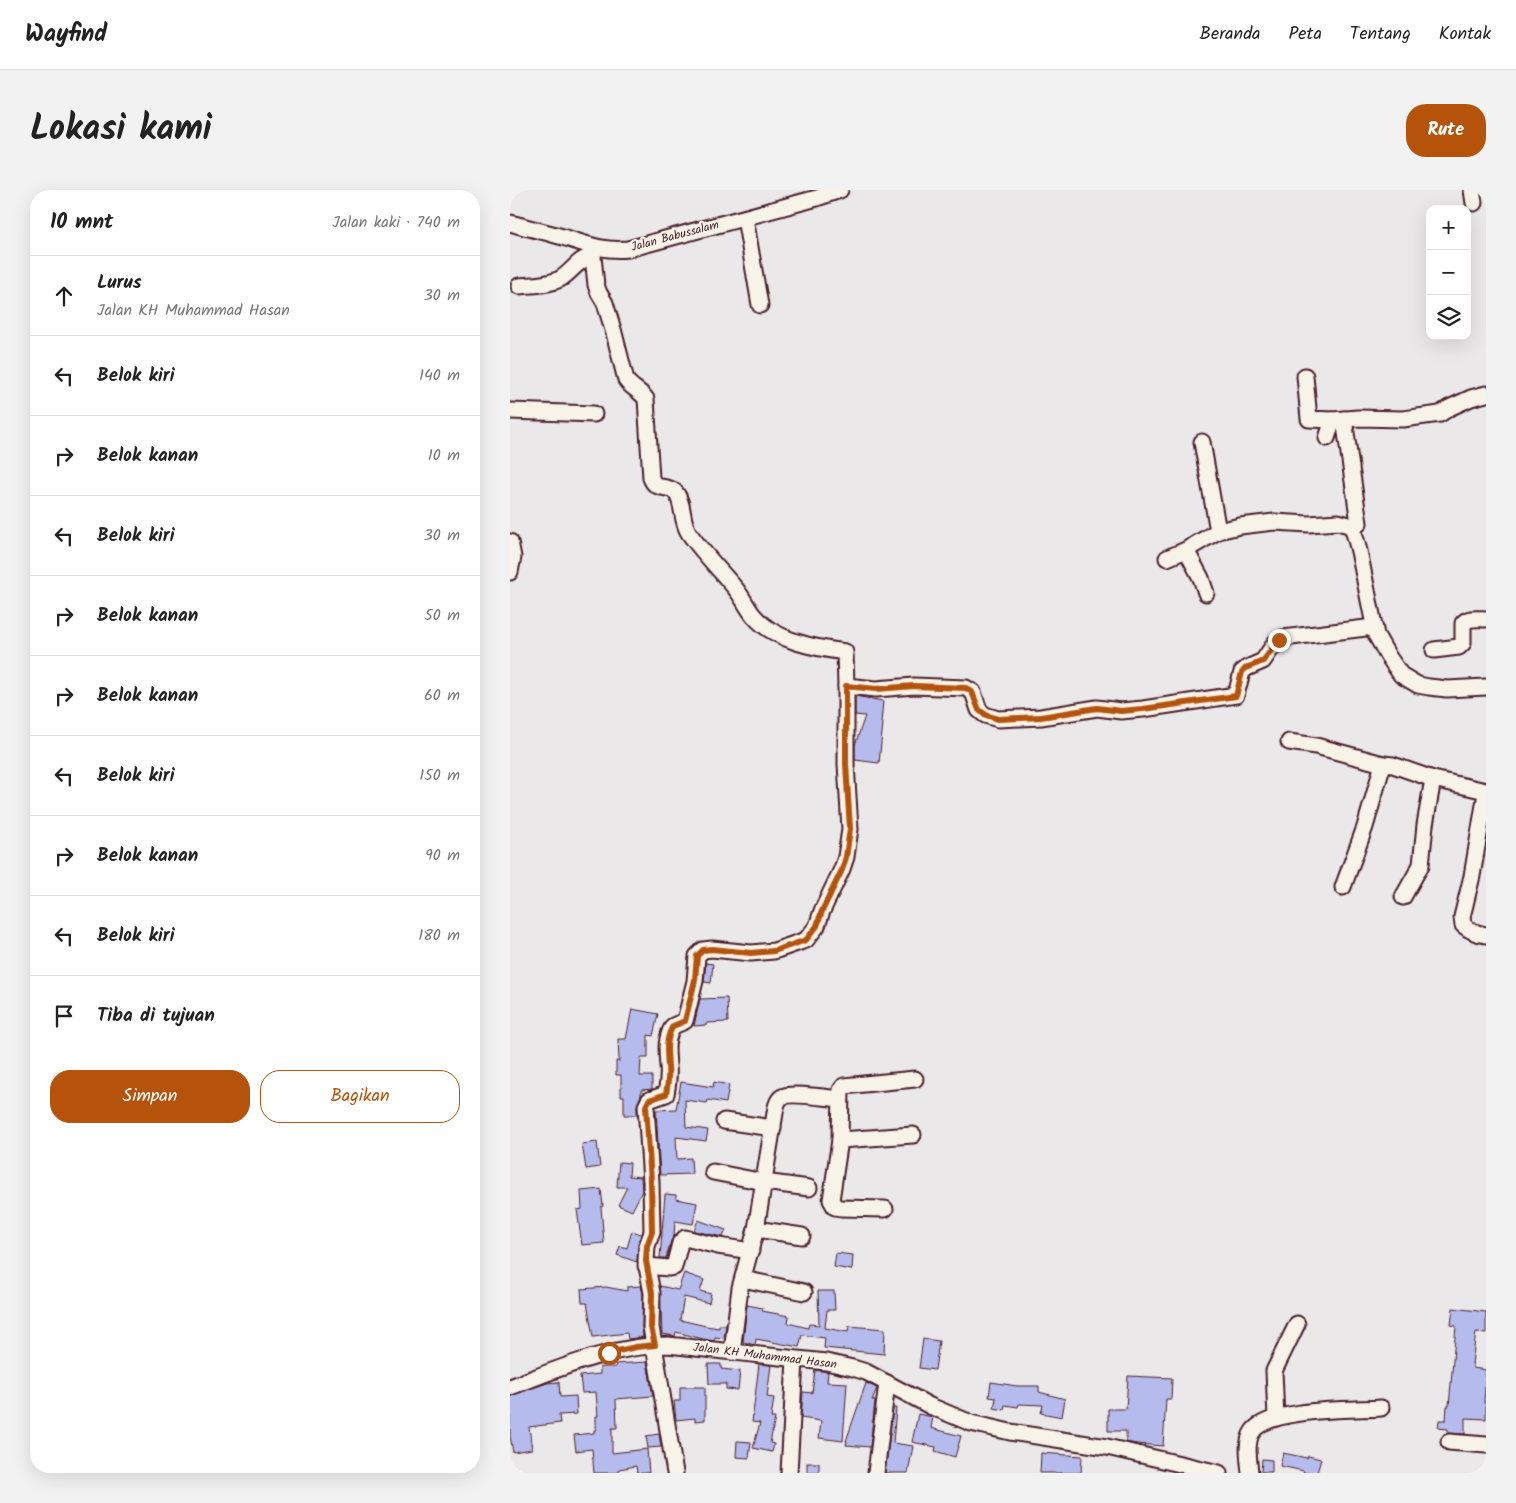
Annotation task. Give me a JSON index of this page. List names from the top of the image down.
{
  "streets": {
    "street": ["Jalan Babussalam", "Jalan KH Muhammad Hasan"]
  },
  "page": {
    "header": "Wayfind",
    "nav": [
      "Beranda",
      "Peta",
      "Tentang",
      "Kontak"
    ],
    "title": "Lokasi kami",
    "buttons": [
      "Rute",
      ["Simpan", "Bagikan"]
    ],
    "heading": ["10 mnt", "Jalan kaki · 740 m"],
    "map_buttons": ["+", "−"],
    "list": [
      ["Lurus", "Jalan KH Muhammad Hasan", "30 m"],
      ["Belok kiri", "140 m"],
      ["Belok kanan", "10 m"],
      ["Belok kiri", "30 m"],
      ["Belok kanan", "50 m"],
      ["Belok kanan", "60 m"],
      ["Belok kiri", "150 m"],
      ["Belok kanan", "90 m"],
      ["Belok kiri", "180 m"],
      "Tiba di tujuan"
    ]
  }
}
